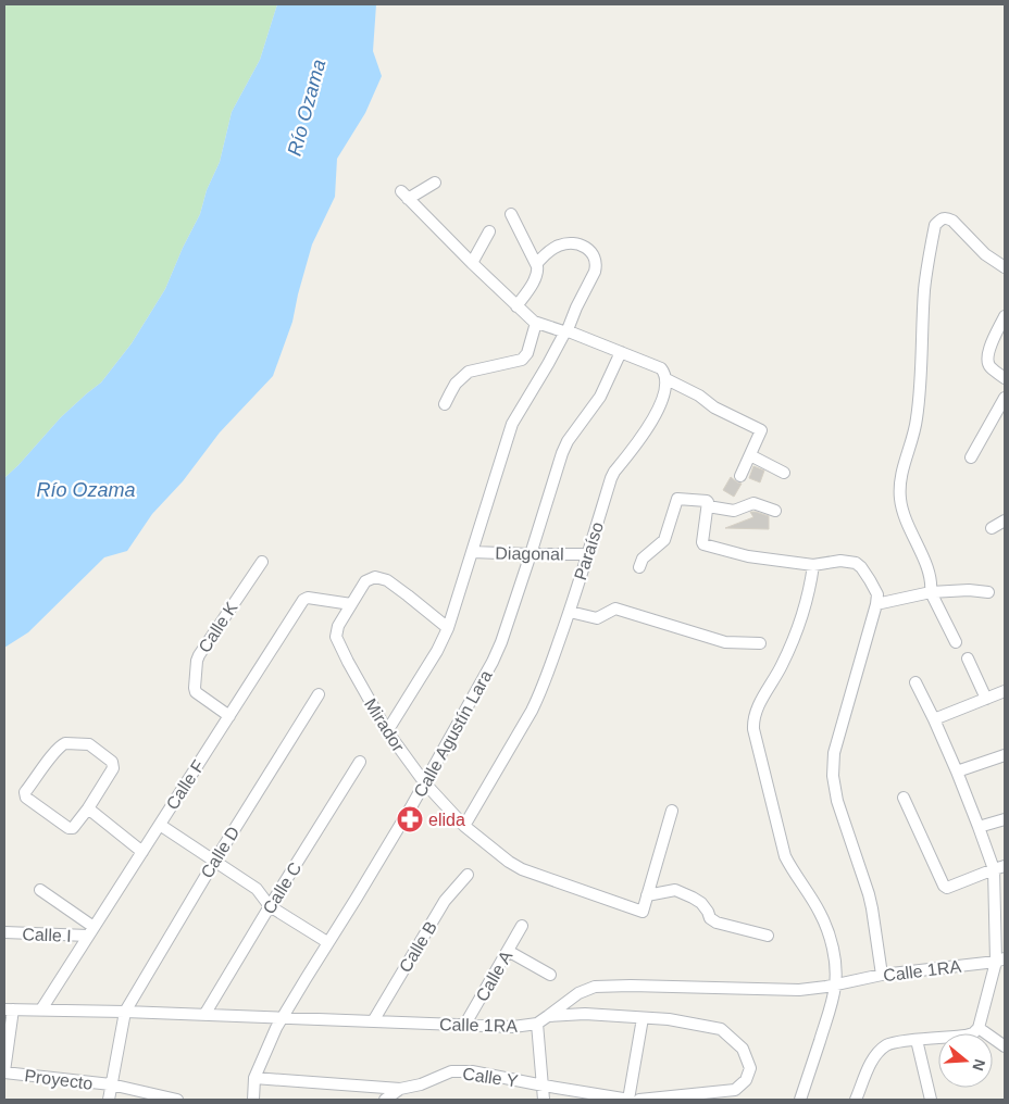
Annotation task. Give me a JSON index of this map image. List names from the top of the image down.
{
  "streets": {
    "street": [
      "Paraíso",
      "Diagonal",
      "Calle K",
      "Mirador",
      "Calle Agustín Lara",
      "Calle F",
      "Calle D",
      "Calle C",
      "Calle I",
      "Calle B",
      "Calle 1RA",
      "Calle A",
      "Calle Y",
      "Proyecto"
    ]
  },
  "crossings": [
    ["Paraíso", "Diagonal"],
    ["Paraíso", "Mirador"],
    ["Diagonal", "Calle Agustín Lara"],
    ["Calle K", "Calle F"],
    ["Mirador", "Calle Agustín Lara"],
    ["Mirador", "Calle F"],
    ["Calle Agustín Lara", "Calle 1RA"],
    ["Calle Agustín Lara", "Calle Y"],
    ["Calle F", "Calle I"],
    ["Calle F", "Calle 1RA"],
    ["Calle D", "Calle 1RA"],
    ["Calle C", "Calle 1RA"],
    ["Calle B", "Calle 1RA"],
    ["Calle 1RA", "Calle A"]
  ],
  "water": ["Río Ozama"],
  "places": {
    "pharmacy": ["elida"]
  },
  "north": "right"
}
